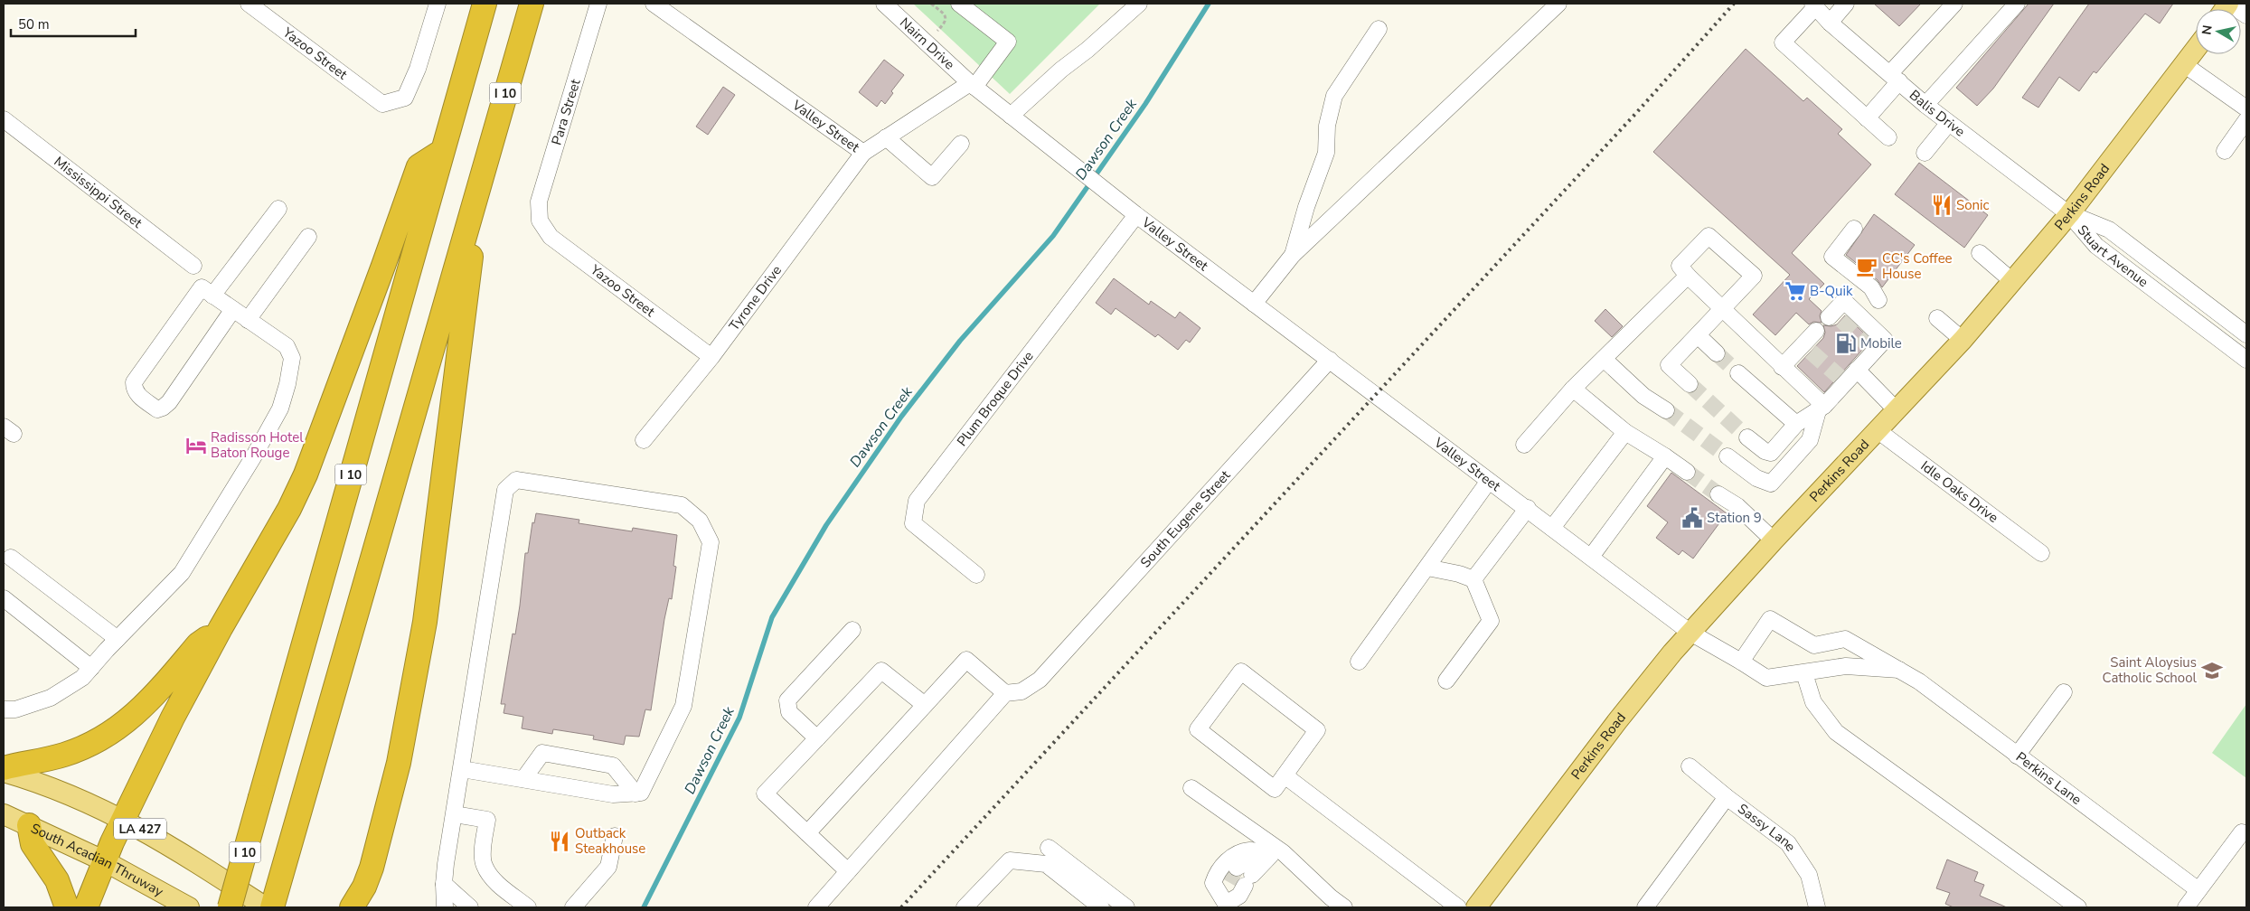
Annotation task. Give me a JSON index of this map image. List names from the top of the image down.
{
  "streets": {
    "highway": ["I 10"],
    "main road": ["Perkins Road", "LA 427", "South Acadian Thruway"],
    "street": [
      "Nairn Drive",
      "Yazoo Street",
      "Para Street",
      "Balis Drive",
      "Valley Street",
      "Mississippi Street",
      "Stuart Avenue",
      "Tyrone Drive",
      "Plum Broque Drive",
      "Idle Oaks Drive",
      "South Eugene Street",
      "Perkins Lane",
      "Sassy Lane"
    ]
  },
  "crossings": [
    ["Nairn Drive", "Valley Street"],
    ["Yazoo Street", "Para Street"],
    ["Yazoo Street", "Tyrone Drive"],
    ["Balis Drive", "Perkins Road"],
    ["Balis Drive", "Stuart Avenue"],
    ["Valley Street", "Perkins Road"],
    ["Valley Street", "Tyrone Drive"],
    ["Valley Street", "Plum Broque Drive"],
    ["Valley Street", "South Eugene Street"],
    ["Valley Street", "Perkins Lane"],
    ["Perkins Road", "Stuart Avenue"],
    ["Perkins Road", "Idle Oaks Drive"]
  ],
  "water": ["Dawson Creek"],
  "places": {
    "restaurant": ["Sonic", "Outback Steakhouse"],
    "cafe": ["CC's Coffee House"],
    "supermarket": ["B-Quik"],
    "fuel station": ["Mobile"],
    "hotel": ["Radisson Hotel Baton Rouge"],
    "public building": ["Station 9"],
    "school or university": ["Saint Aloysius Catholic School"]
  },
  "scale_bar": "50 m",
  "north": "left"
}
